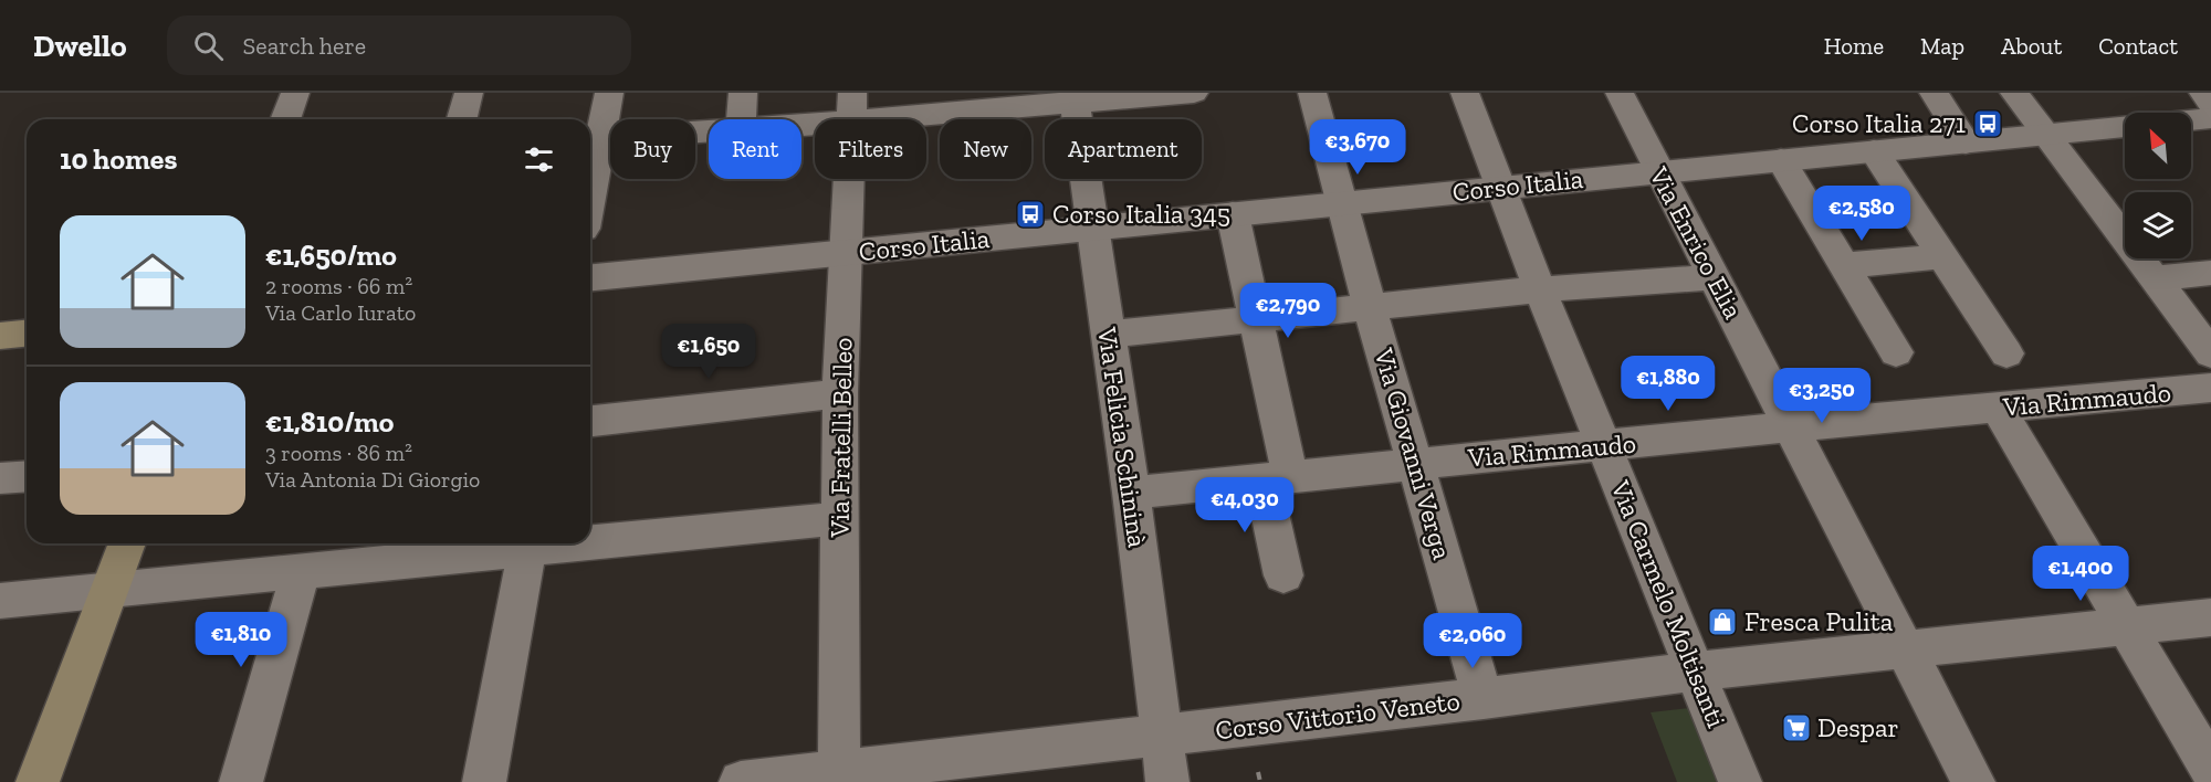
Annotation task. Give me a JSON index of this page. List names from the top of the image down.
{
  "streets": {
    "street": [
      "Corso Italia",
      "Via Enrico Elia",
      "Via Rimmaudo",
      "Via Fratelli Belleo",
      "Via Felicia Schininà",
      "Via Giovanni Verga",
      "Via Carmelo Moltisanti",
      "Corso Vittorio Veneto"
    ]
  },
  "crossings": [
    ["Corso Italia", "Via Enrico Elia"],
    ["Corso Italia", "Via Fratelli Belleo"],
    ["Corso Italia", "Via Felicia Schininà"],
    ["Corso Italia", "Via Giovanni Verga"],
    ["Corso Italia", "Via Carmelo Moltisanti"],
    ["Via Enrico Elia", "Via Rimmaudo"],
    ["Via Enrico Elia", "Corso Vittorio Veneto"],
    ["Via Rimmaudo", "Via Felicia Schininà"],
    ["Via Rimmaudo", "Via Giovanni Verga"],
    ["Via Rimmaudo", "Via Carmelo Moltisanti"],
    ["Via Fratelli Belleo", "Corso Vittorio Veneto"],
    ["Via Felicia Schininà", "Corso Vittorio Veneto"],
    ["Via Giovanni Verga", "Corso Vittorio Veneto"],
    ["Via Carmelo Moltisanti", "Corso Vittorio Veneto"]
  ],
  "places": {
    "bus stop": ["Corso Italia 271", "Corso Italia 345"],
    "shop": ["Fresca Pulita"],
    "supermarket": ["Despar"]
  },
  "north": "top left",
  "page": {
    "header": "Dwello",
    "search": "Search here",
    "nav": [
      "Home",
      "Map",
      "About",
      "Contact"
    ],
    "price": [
      "€3,670",
      "€2,580",
      "€2,790",
      "€1,650",
      "€1,880",
      "€3,250",
      "€4,030",
      "€1,400",
      "€1,810",
      "€2,060"
    ],
    "chip": [
      "Buy",
      "Rent",
      "Filters",
      "New",
      "Apartment"
    ],
    "heading": "10 homes",
    "list": [
      {
        "name": "€1,650/mo",
        "note": "2 rooms · 66 m² · Via Carlo Iurato"
      },
      {
        "name": "€1,810/mo",
        "note": "3 rooms · 86 m² · Via Antonia Di Giorgio"
      }
    ]
  }
}
